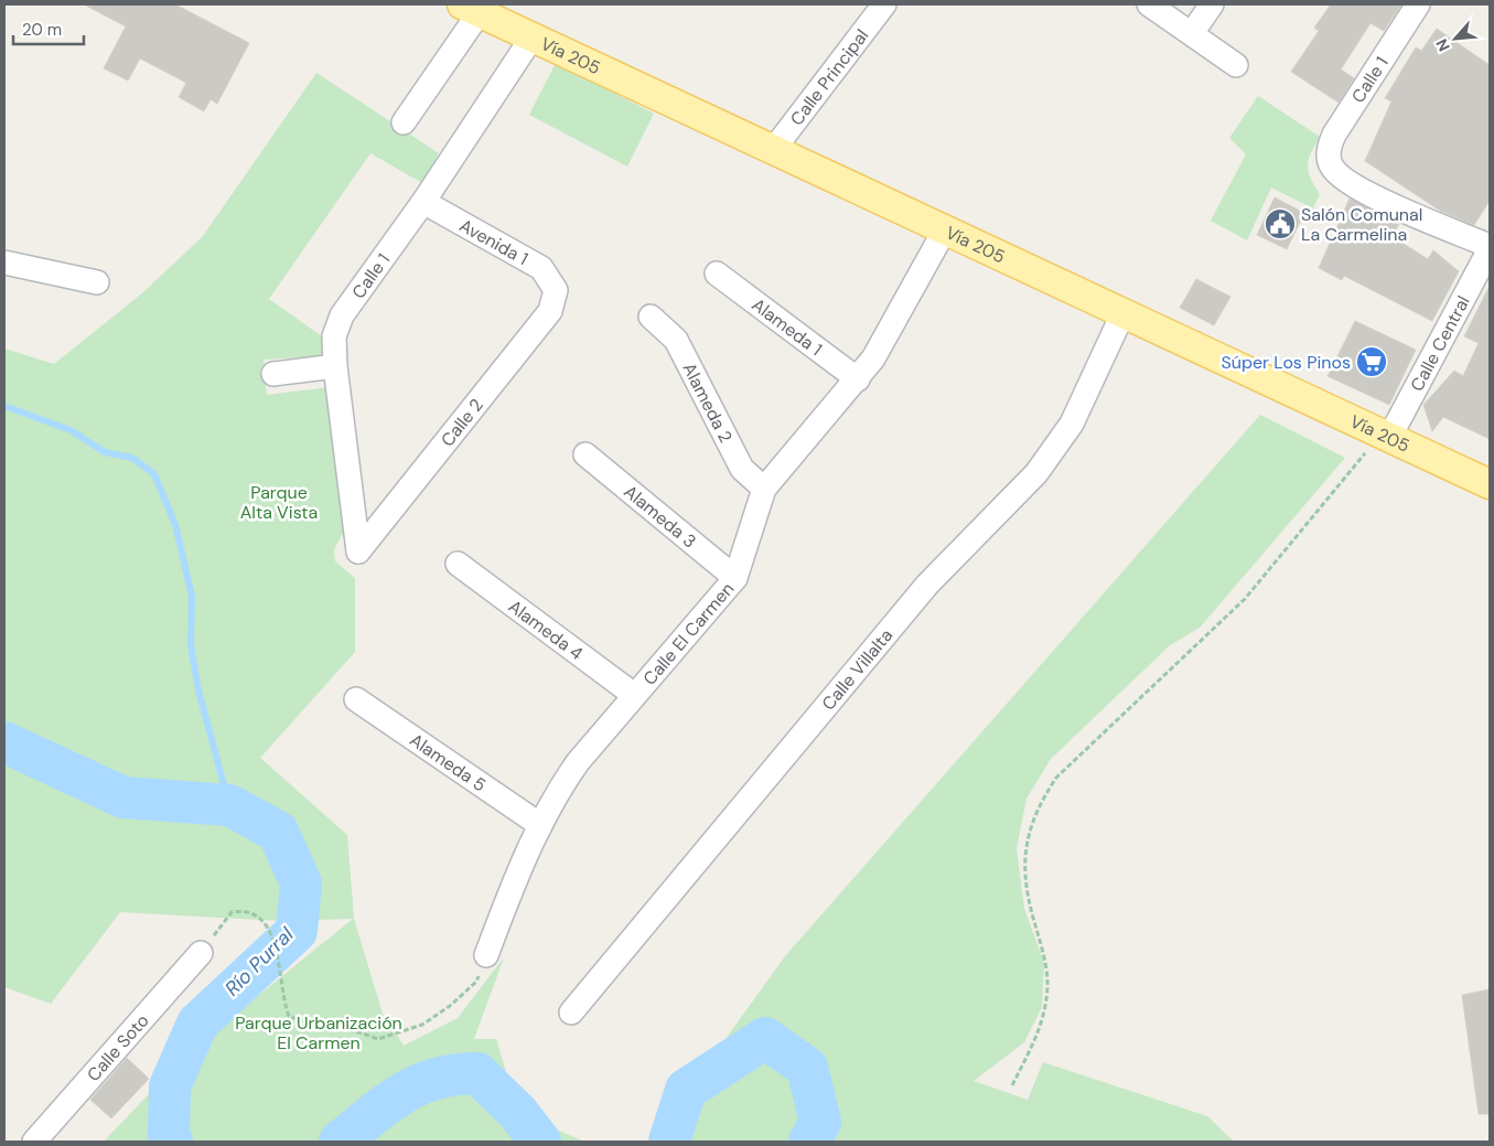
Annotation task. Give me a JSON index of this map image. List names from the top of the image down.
{
  "streets": {
    "main road": ["Vía 205"],
    "street": [
      "Calle Principal",
      "Calle 1",
      "Avenida 1",
      "Alameda 1",
      "Calle Central",
      "Alameda 2",
      "Calle 2",
      "Alameda 3",
      "Alameda 4",
      "Calle El Carmen",
      "Calle Villalta",
      "Alameda 5",
      "Calle Soto"
    ]
  },
  "crossings": [
    ["Vía 205", "Calle Principal"],
    ["Vía 205", "Calle 1"],
    ["Vía 205", "Calle Central"],
    ["Vía 205", "Calle El Carmen"],
    ["Vía 205", "Calle Villalta"],
    ["Calle 1", "Avenida 1"],
    ["Calle 1", "Calle Central"],
    ["Calle 1", "Calle 2"],
    ["Avenida 1", "Calle 2"],
    ["Alameda 1", "Calle El Carmen"],
    ["Alameda 2", "Calle El Carmen"],
    ["Alameda 3", "Calle El Carmen"],
    ["Alameda 4", "Calle El Carmen"],
    ["Calle El Carmen", "Alameda 5"]
  ],
  "water": ["Río Purral"],
  "parks": ["Parque Alta Vista", "Parque Urbanización El Carmen"],
  "places": {
    "public building": ["Salón Comunal La Carmelina"],
    "supermarket": ["Súper Los Pinos"]
  },
  "scale_bar": "20 m",
  "north": "bottom left"
}
